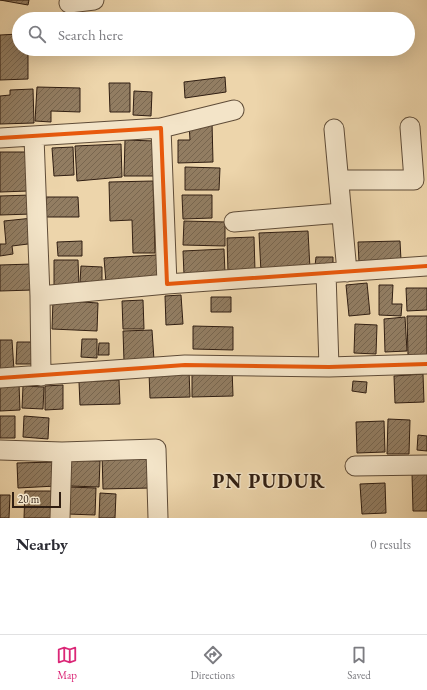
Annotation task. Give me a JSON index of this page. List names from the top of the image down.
{
  "districts": ["PN PUDUR"],
  "scale_bar": "20 m",
  "page": {
    "search": "Search here",
    "scale": "20 m",
    "heading": ["Nearby", "0 results"],
    "nav": ["Map", "Directions", "Saved"]
  }
}
